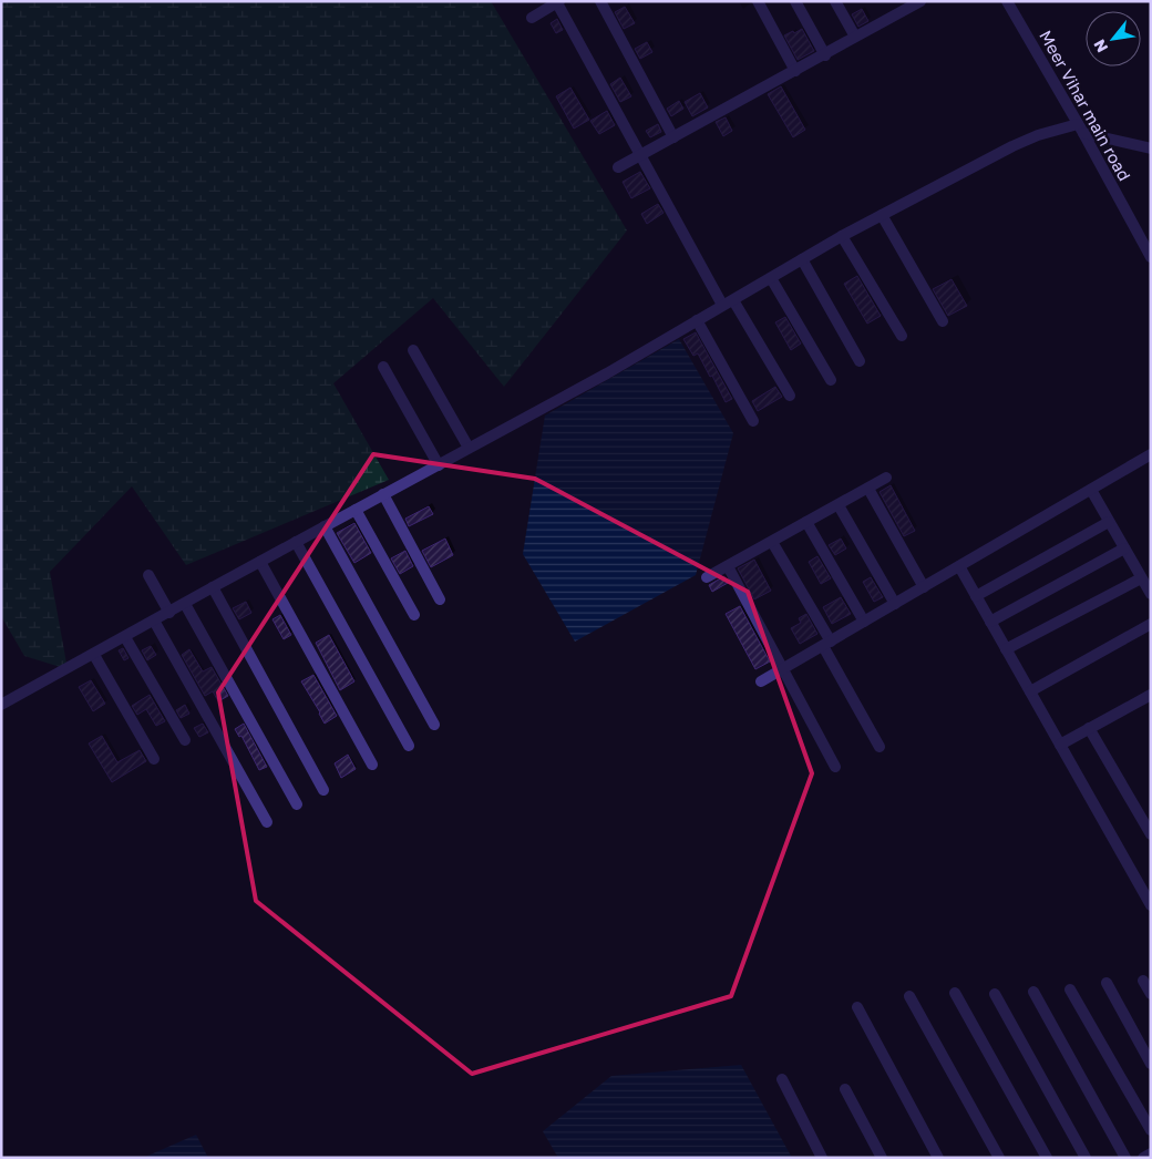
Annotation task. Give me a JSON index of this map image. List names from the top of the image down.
{
  "streets": {
    "street": ["Meer Vihar main road"]
  },
  "north": "bottom left"
}
